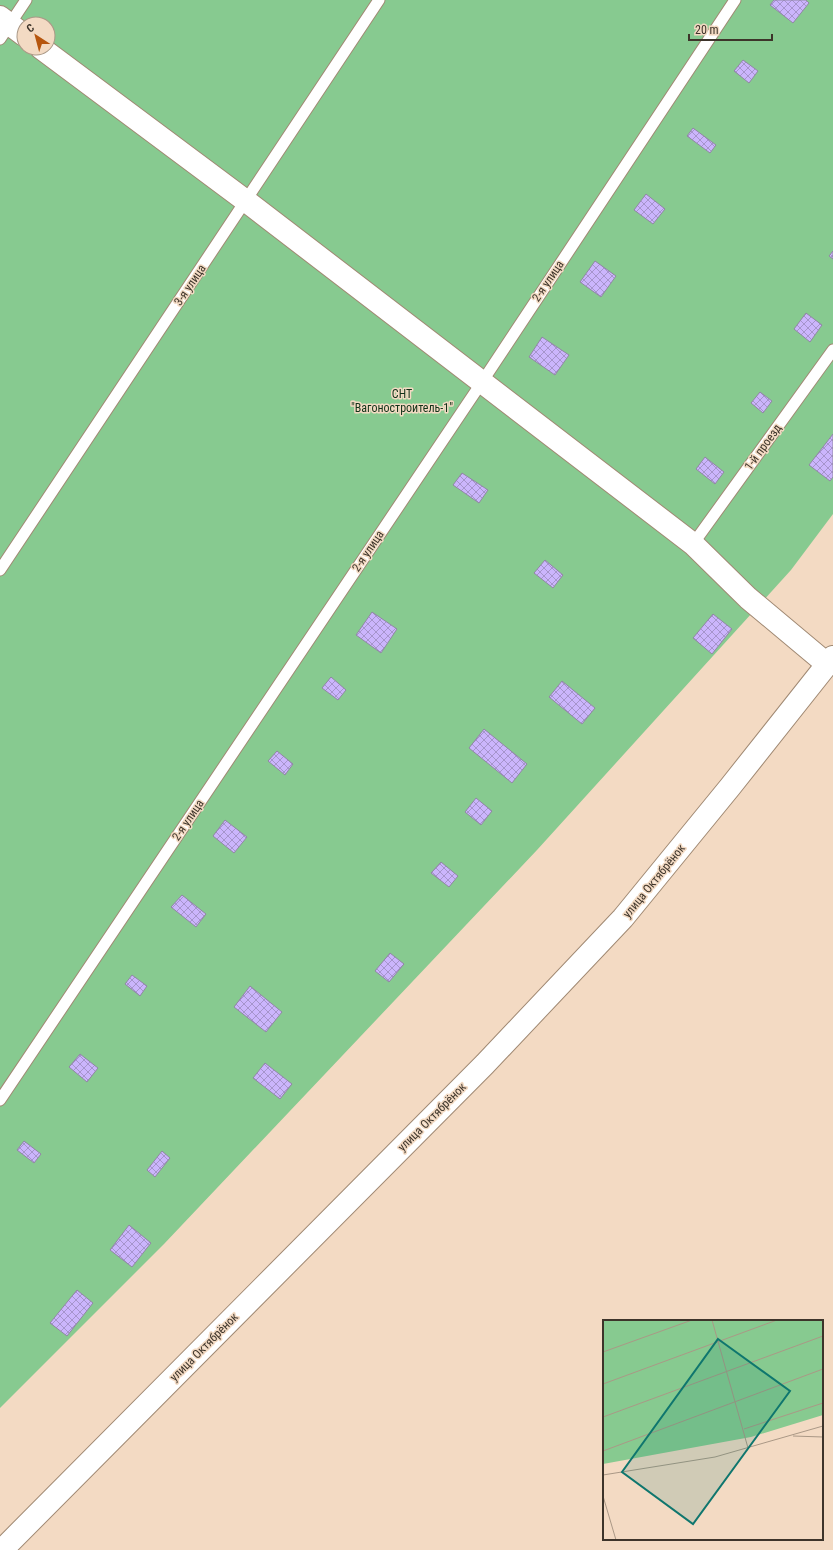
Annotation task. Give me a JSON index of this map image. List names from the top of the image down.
{
  "streets": {
    "street": ["улица Октябрёнок"],
    "lane": ["2-я улица", "3-я улица", "1-й проезд"]
  },
  "parks": ["СНТ \"Вагоностроитель-1\""],
  "scale_bar": "20 m",
  "north": "top left"
}
